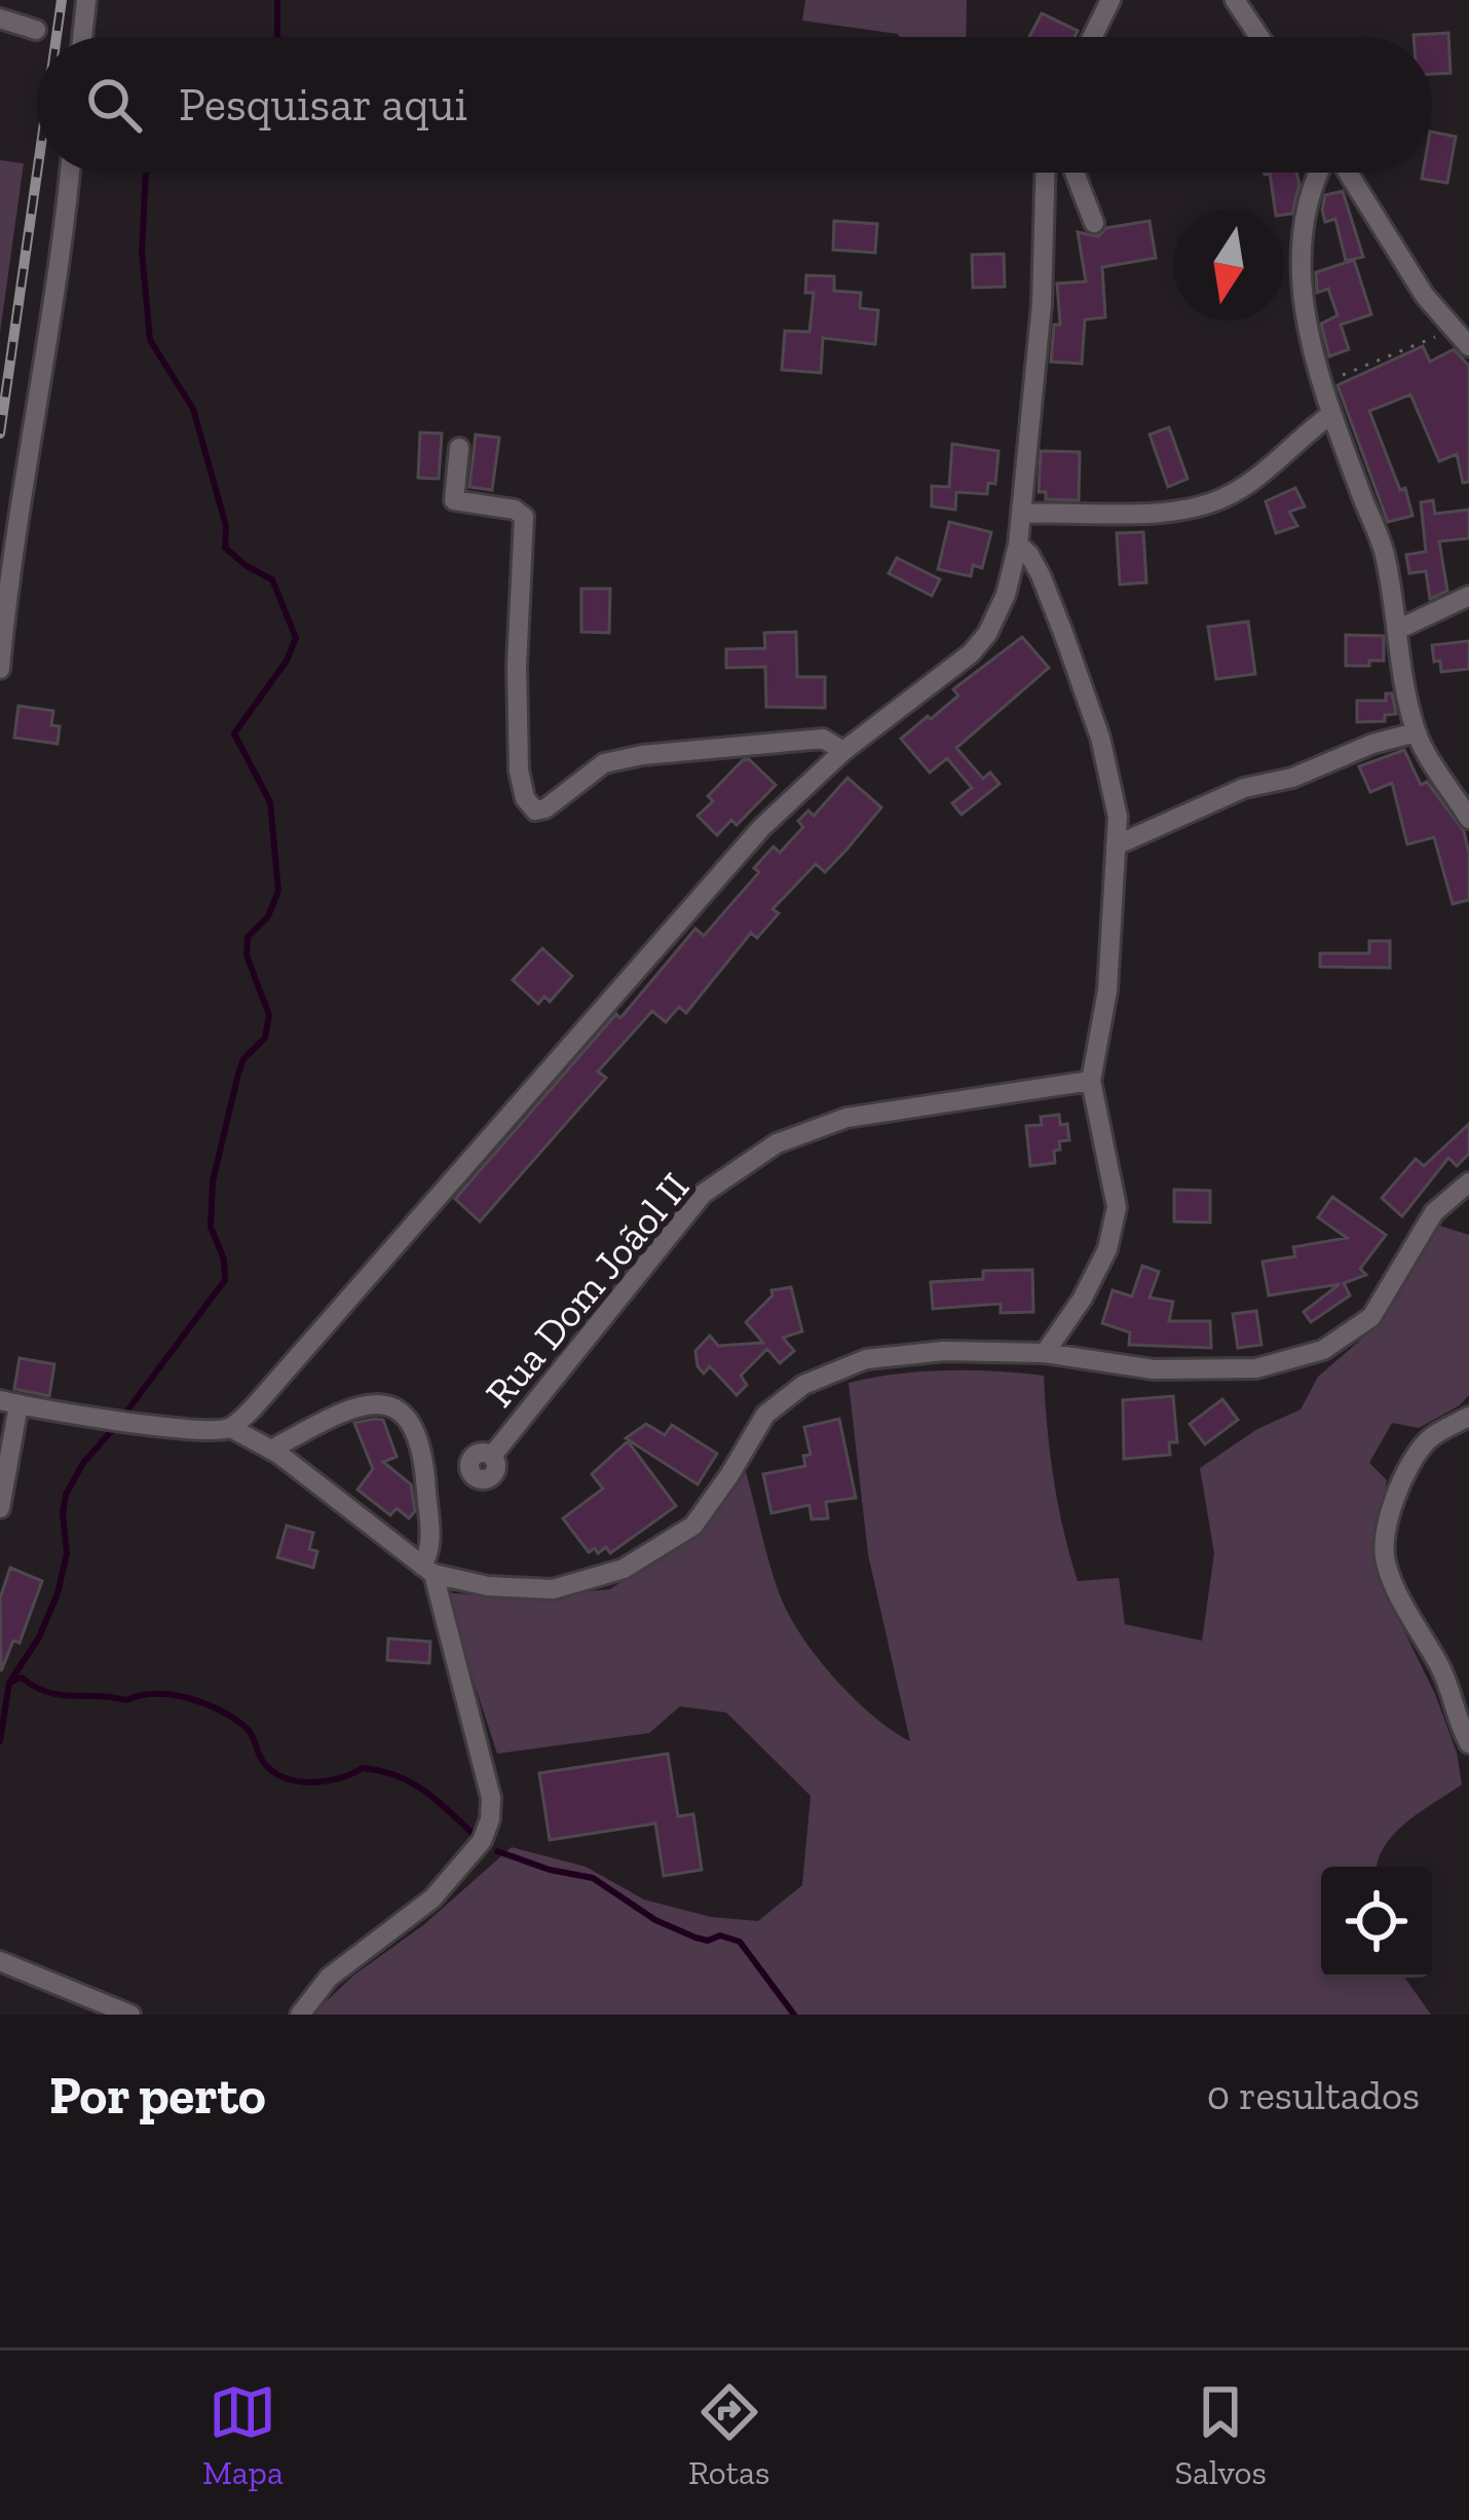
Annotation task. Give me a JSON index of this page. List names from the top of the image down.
{
  "streets": {
    "street": ["Rua Dom Joãol II"]
  },
  "north": "bottom",
  "page": {
    "search": "Pesquisar aqui",
    "heading": ["Por perto", "0 resultados"],
    "nav": ["Mapa", "Rotas", "Salvos"]
  }
}
